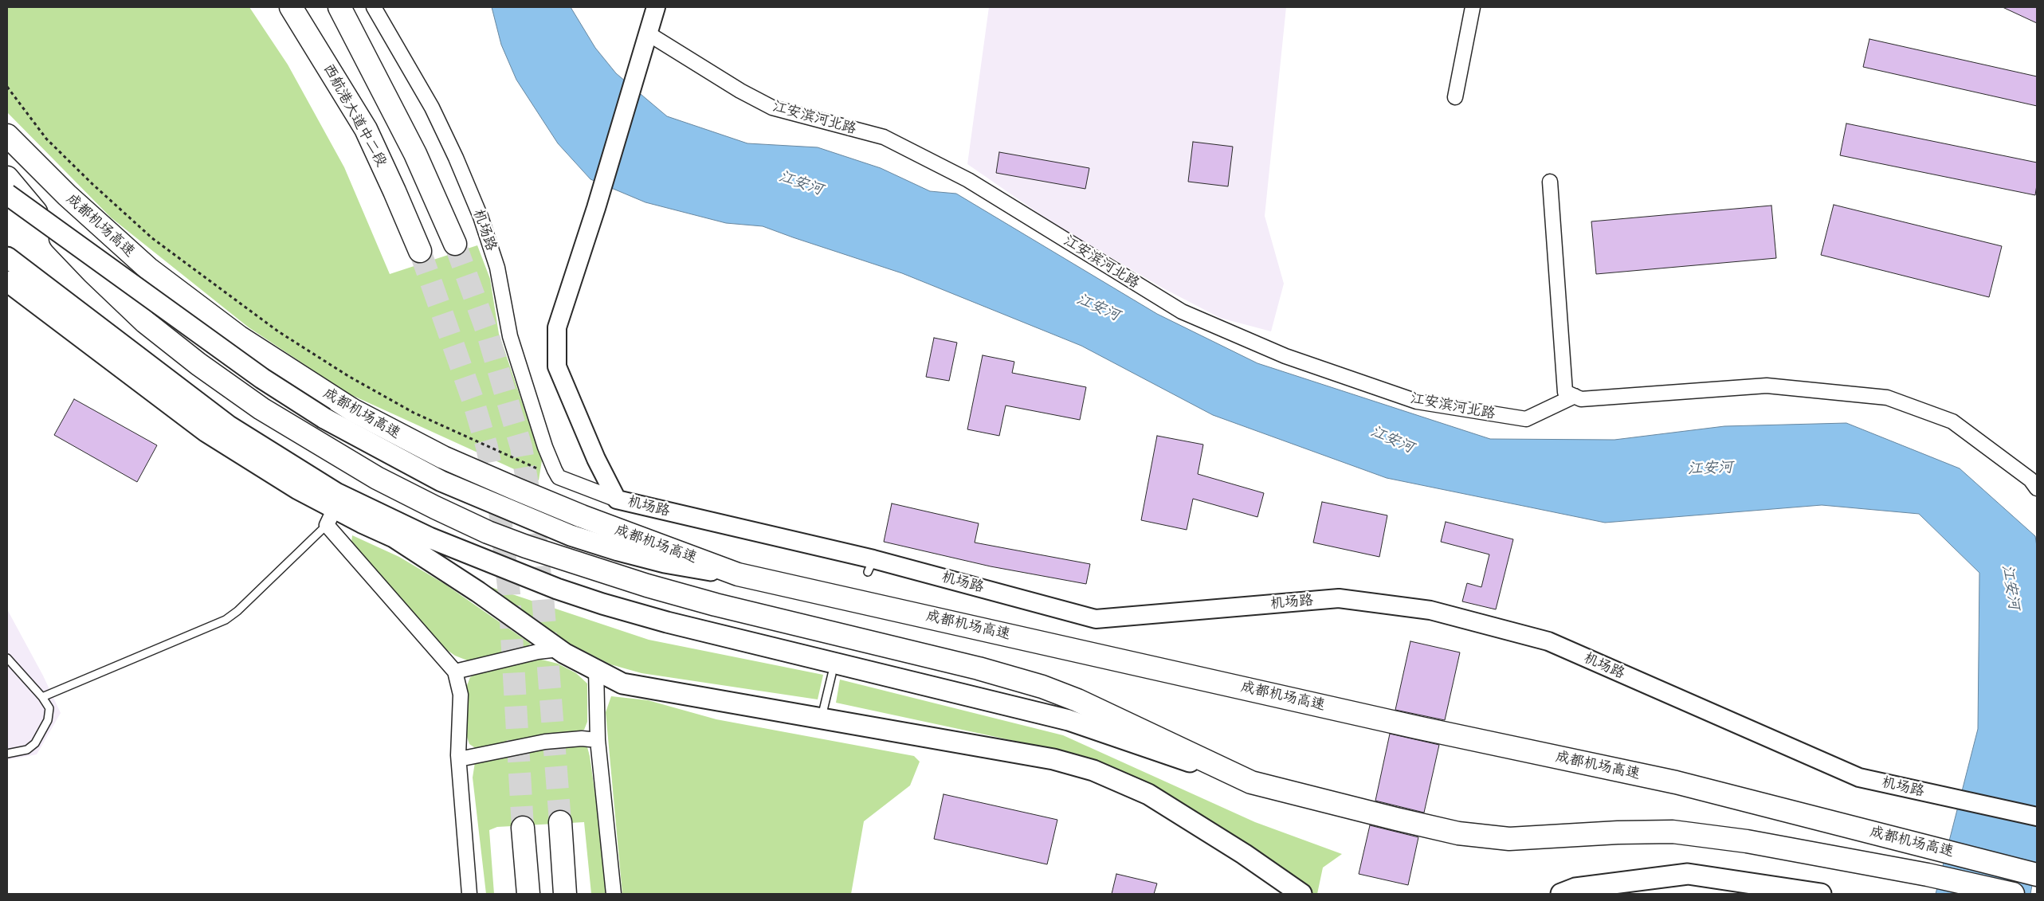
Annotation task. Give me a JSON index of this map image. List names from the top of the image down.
{
  "streets": {
    "main road": ["西航港大道中二段", "成都机场高速"],
    "street": ["江安滨河北路", "机场路"]
  },
  "crossings": [
    ["江安滨河北路", "机场路"]
  ],
  "water": ["江安河"]
}
